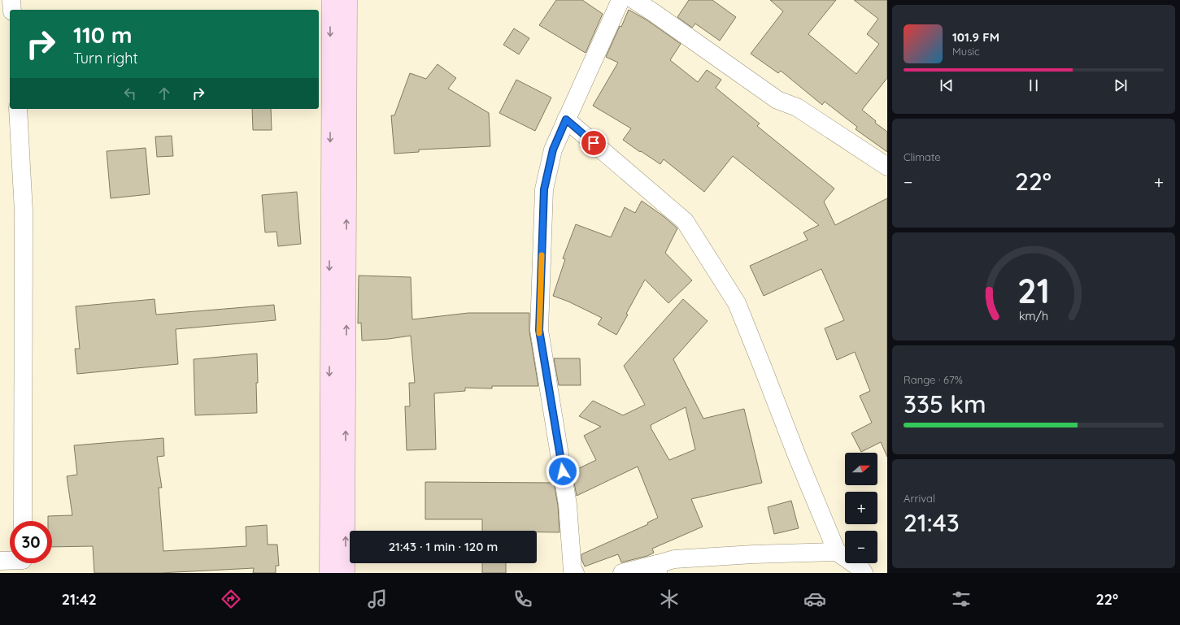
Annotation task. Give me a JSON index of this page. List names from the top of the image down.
{
  "north": "right",
  "page": {
    "turn": ["110 m", "Turn right"],
    "song": ["101.9 FM", "Music"],
    "tile": [
      "Climate",
      ["Range · 67%", "335 km"],
      ["Arrival", "21:43"]
    ],
    "heat": ["−", "22°", "+"],
    "map_buttons": ["+", "−"],
    "limit": "30",
    "trip": "21:43 · 1 min · 120 m",
    "tabs": ["21:42", "22°"],
    "gauge": ["21", "km/h"]
  }
}
